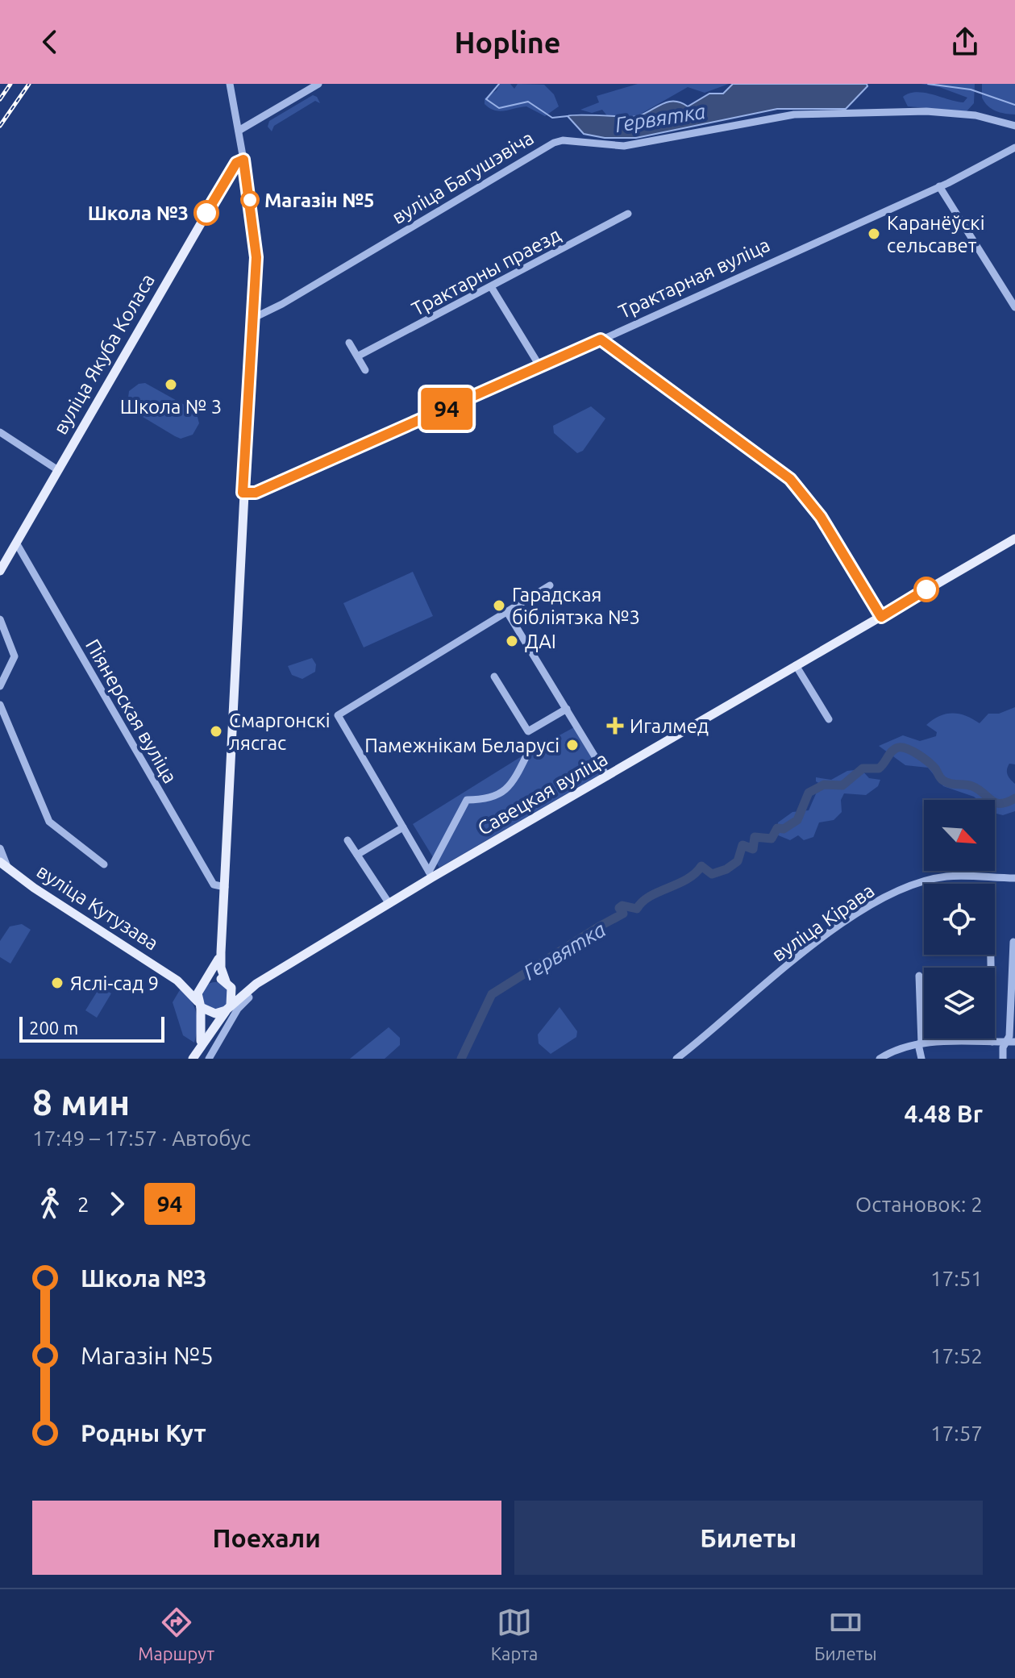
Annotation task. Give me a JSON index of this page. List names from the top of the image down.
{
  "streets": {
    "main road": ["вуліца Якуба Коласа", "Савецкая вуліца", "вуліца Кутузава"],
    "street": [
      "вуліца Багушэвіча",
      "Трактарны праезд",
      "Трактарная вуліца",
      "Піянерская вуліца",
      "вуліца Кірава"
    ]
  },
  "crossings": [
    ["вуліца Якуба Коласа", "Піянерская вуліца"],
    ["Савецкая вуліца", "вуліца Кутузава"]
  ],
  "water": ["Гервятка"],
  "places": {
    "other": [
      "Магазін №5",
      "Школа №3",
      "Каранёўскі сельсавет",
      "Школа № 3",
      "Гарадская бібліятэка №3",
      "ДАІ",
      "Смаргонскі лясгас",
      "Памежнікам Беларусі",
      "Яслі-сад 9"
    ],
    "health": ["Игалмед"]
  },
  "lines": ["bus line 94"],
  "scale_bar": "200 m",
  "north": "bottom right",
  "page": {
    "header": "Hopline",
    "on_map": "94",
    "scale": "200 m",
    "heading": ["8 мин", "17:49 – 17:57 · Автобус", "4.48 Br"],
    "legs": ["2", "94", "Остановок: 2"],
    "list": [
      {
        "name": "Школа №3",
        "value": "17:51"
      },
      {
        "name": "Магазін №5",
        "value": "17:52"
      },
      {
        "name": "Родны Кут",
        "value": "17:57"
      }
    ],
    "buttons": ["Поехали", "Билеты"],
    "tabs": ["Маршрут", "Карта", "Билеты"]
  }
}
